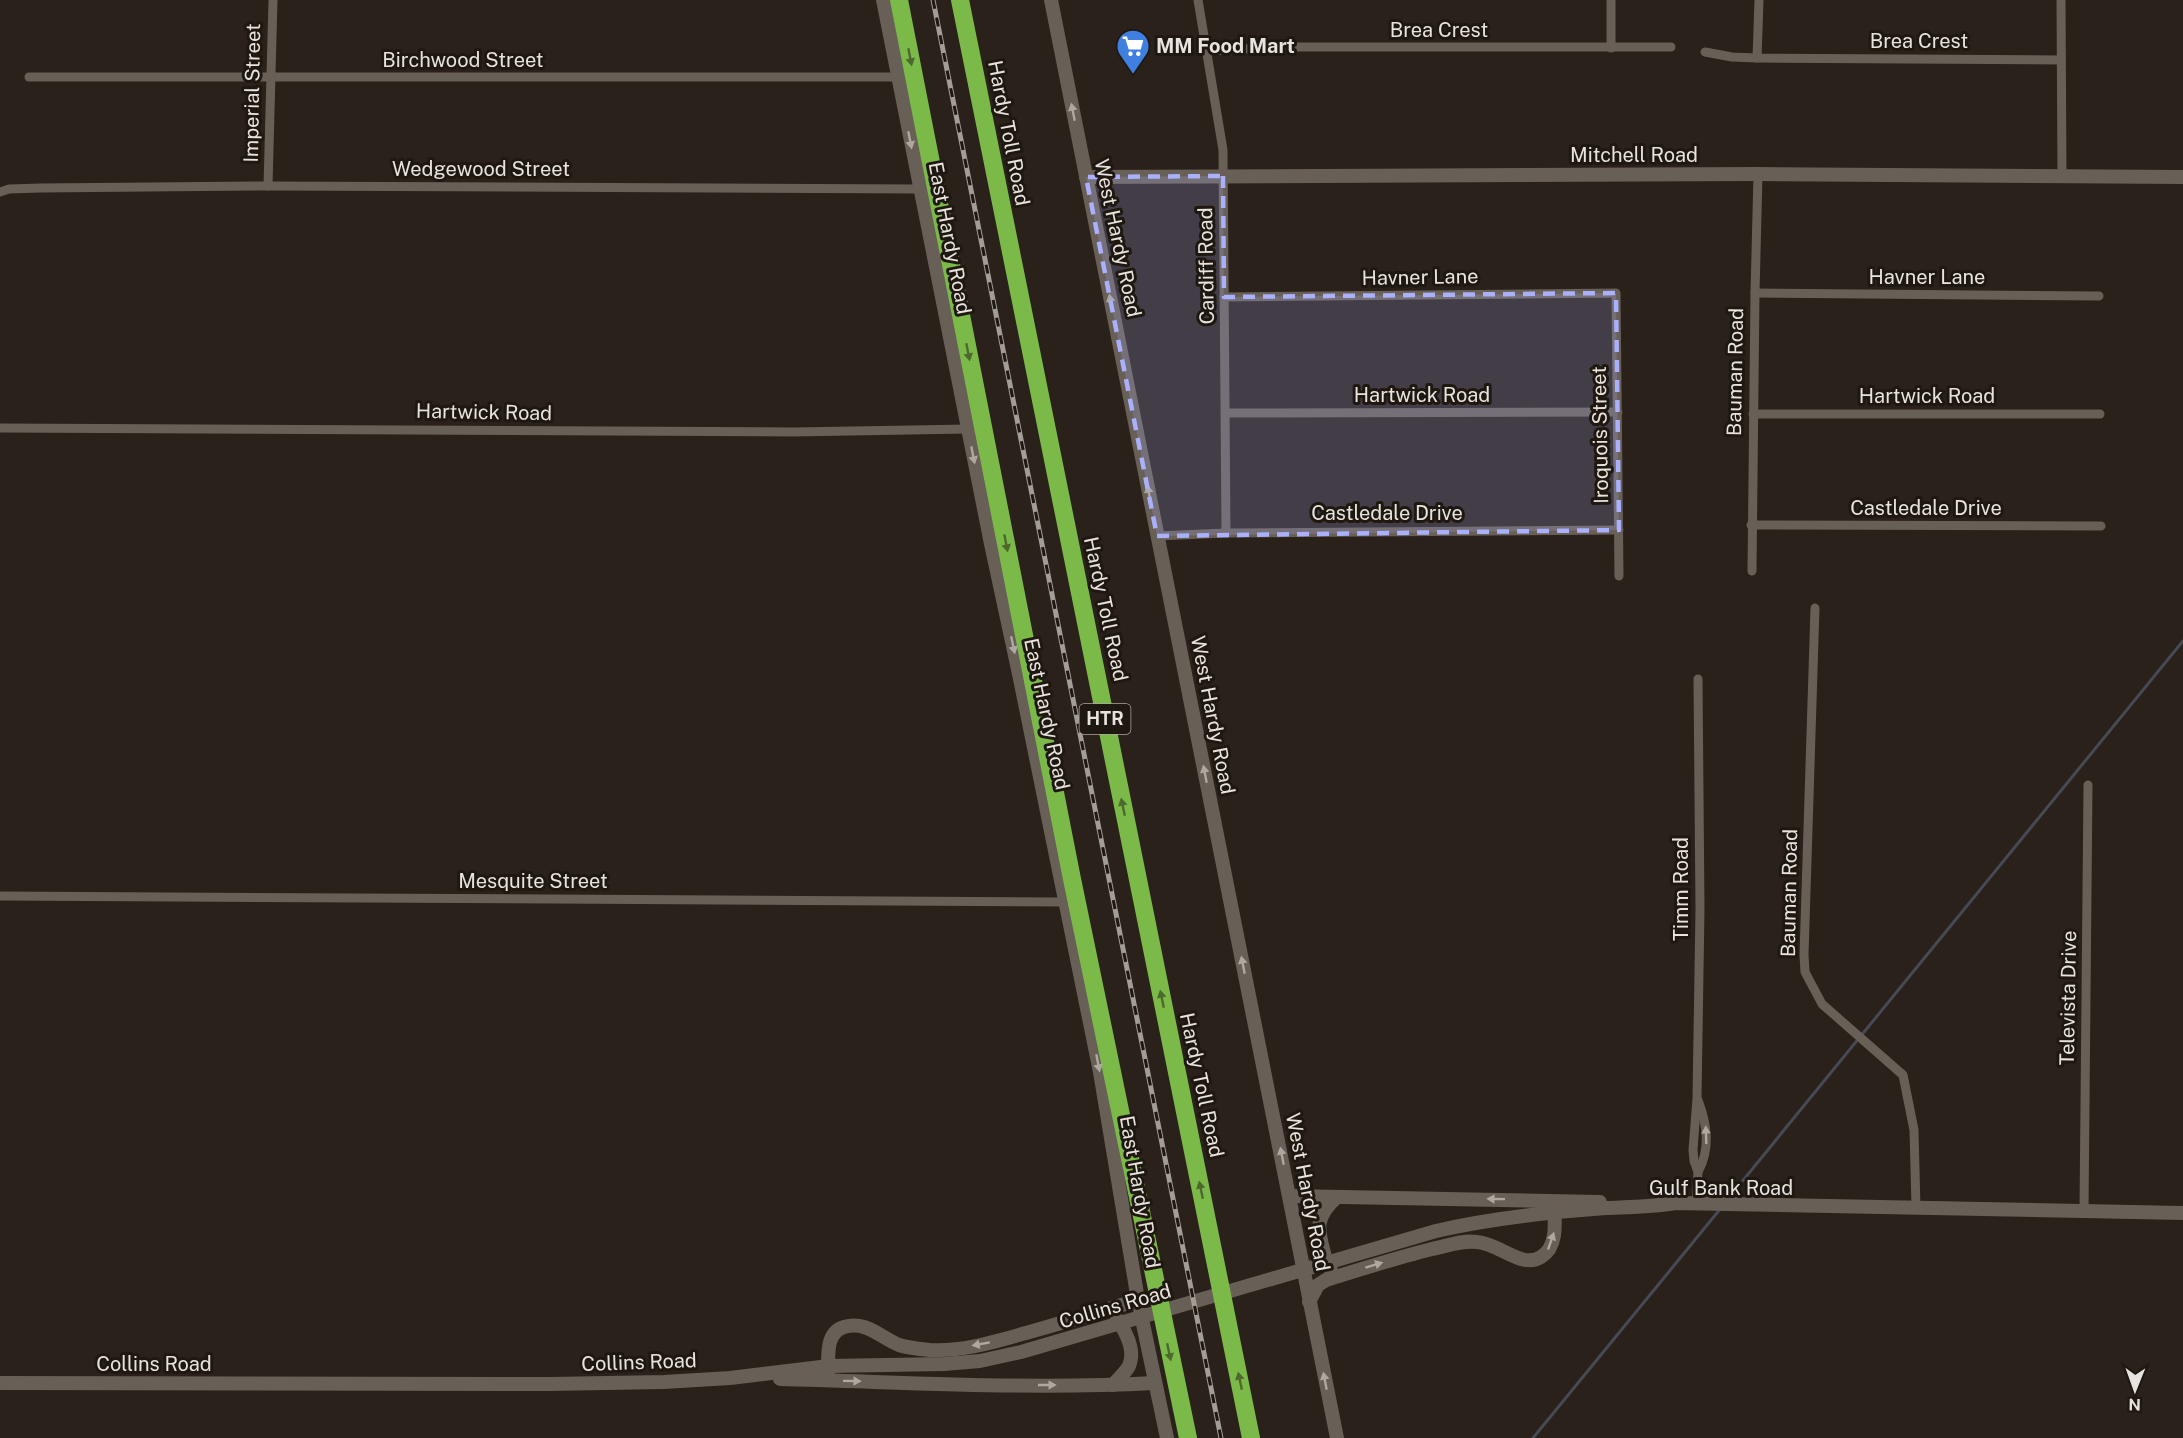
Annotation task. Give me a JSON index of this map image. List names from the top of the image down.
{
  "streets": {
    "highway": ["Hardy Toll Road", "HTR"],
    "main road": [
      "Mitchell Road",
      "East Hardy Road",
      "West Hardy Road",
      "Gulf Bank Road",
      "Collins Road"
    ],
    "street": [
      "Brea Crest",
      "Birchwood Street",
      "Imperial Street",
      "Wedgewood Street",
      "Cardiff Road",
      "Havner Lane",
      "Bauman Road",
      "Hartwick Road",
      "Iroquois Street",
      "Castledale Drive",
      "Mesquite Street",
      "Timm Road",
      "Televista Drive"
    ]
  },
  "crossings": [
    ["Brea Crest", "Cardiff Road"],
    ["Birchwood Street", "Imperial Street"],
    ["Birchwood Street", "East Hardy Road"],
    ["Imperial Street", "Wedgewood Street"],
    ["Mitchell Road", "West Hardy Road"],
    ["Mitchell Road", "Cardiff Road"],
    ["Mitchell Road", "Bauman Road"],
    ["Wedgewood Street", "East Hardy Road"],
    ["East Hardy Road", "Hartwick Road"],
    ["East Hardy Road", "Mesquite Street"],
    ["West Hardy Road", "Castledale Drive"],
    ["Cardiff Road", "Havner Lane"],
    ["Cardiff Road", "Hartwick Road"],
    ["Cardiff Road", "Castledale Drive"],
    ["Havner Lane", "Bauman Road"],
    ["Havner Lane", "Iroquois Street"],
    ["Bauman Road", "Hartwick Road"],
    ["Bauman Road", "Castledale Drive"],
    ["Bauman Road", "Gulf Bank Road"],
    ["Hartwick Road", "Iroquois Street"],
    ["Iroquois Street", "Castledale Drive"],
    ["Timm Road", "Gulf Bank Road"],
    ["Televista Drive", "Gulf Bank Road"],
    ["Gulf Bank Road", "Collins Road"]
  ],
  "one_way": ["East Hardy Road", "West Hardy Road"],
  "places": {
    "supermarket": ["MM Food Mart"]
  },
  "north": "bottom"
}
